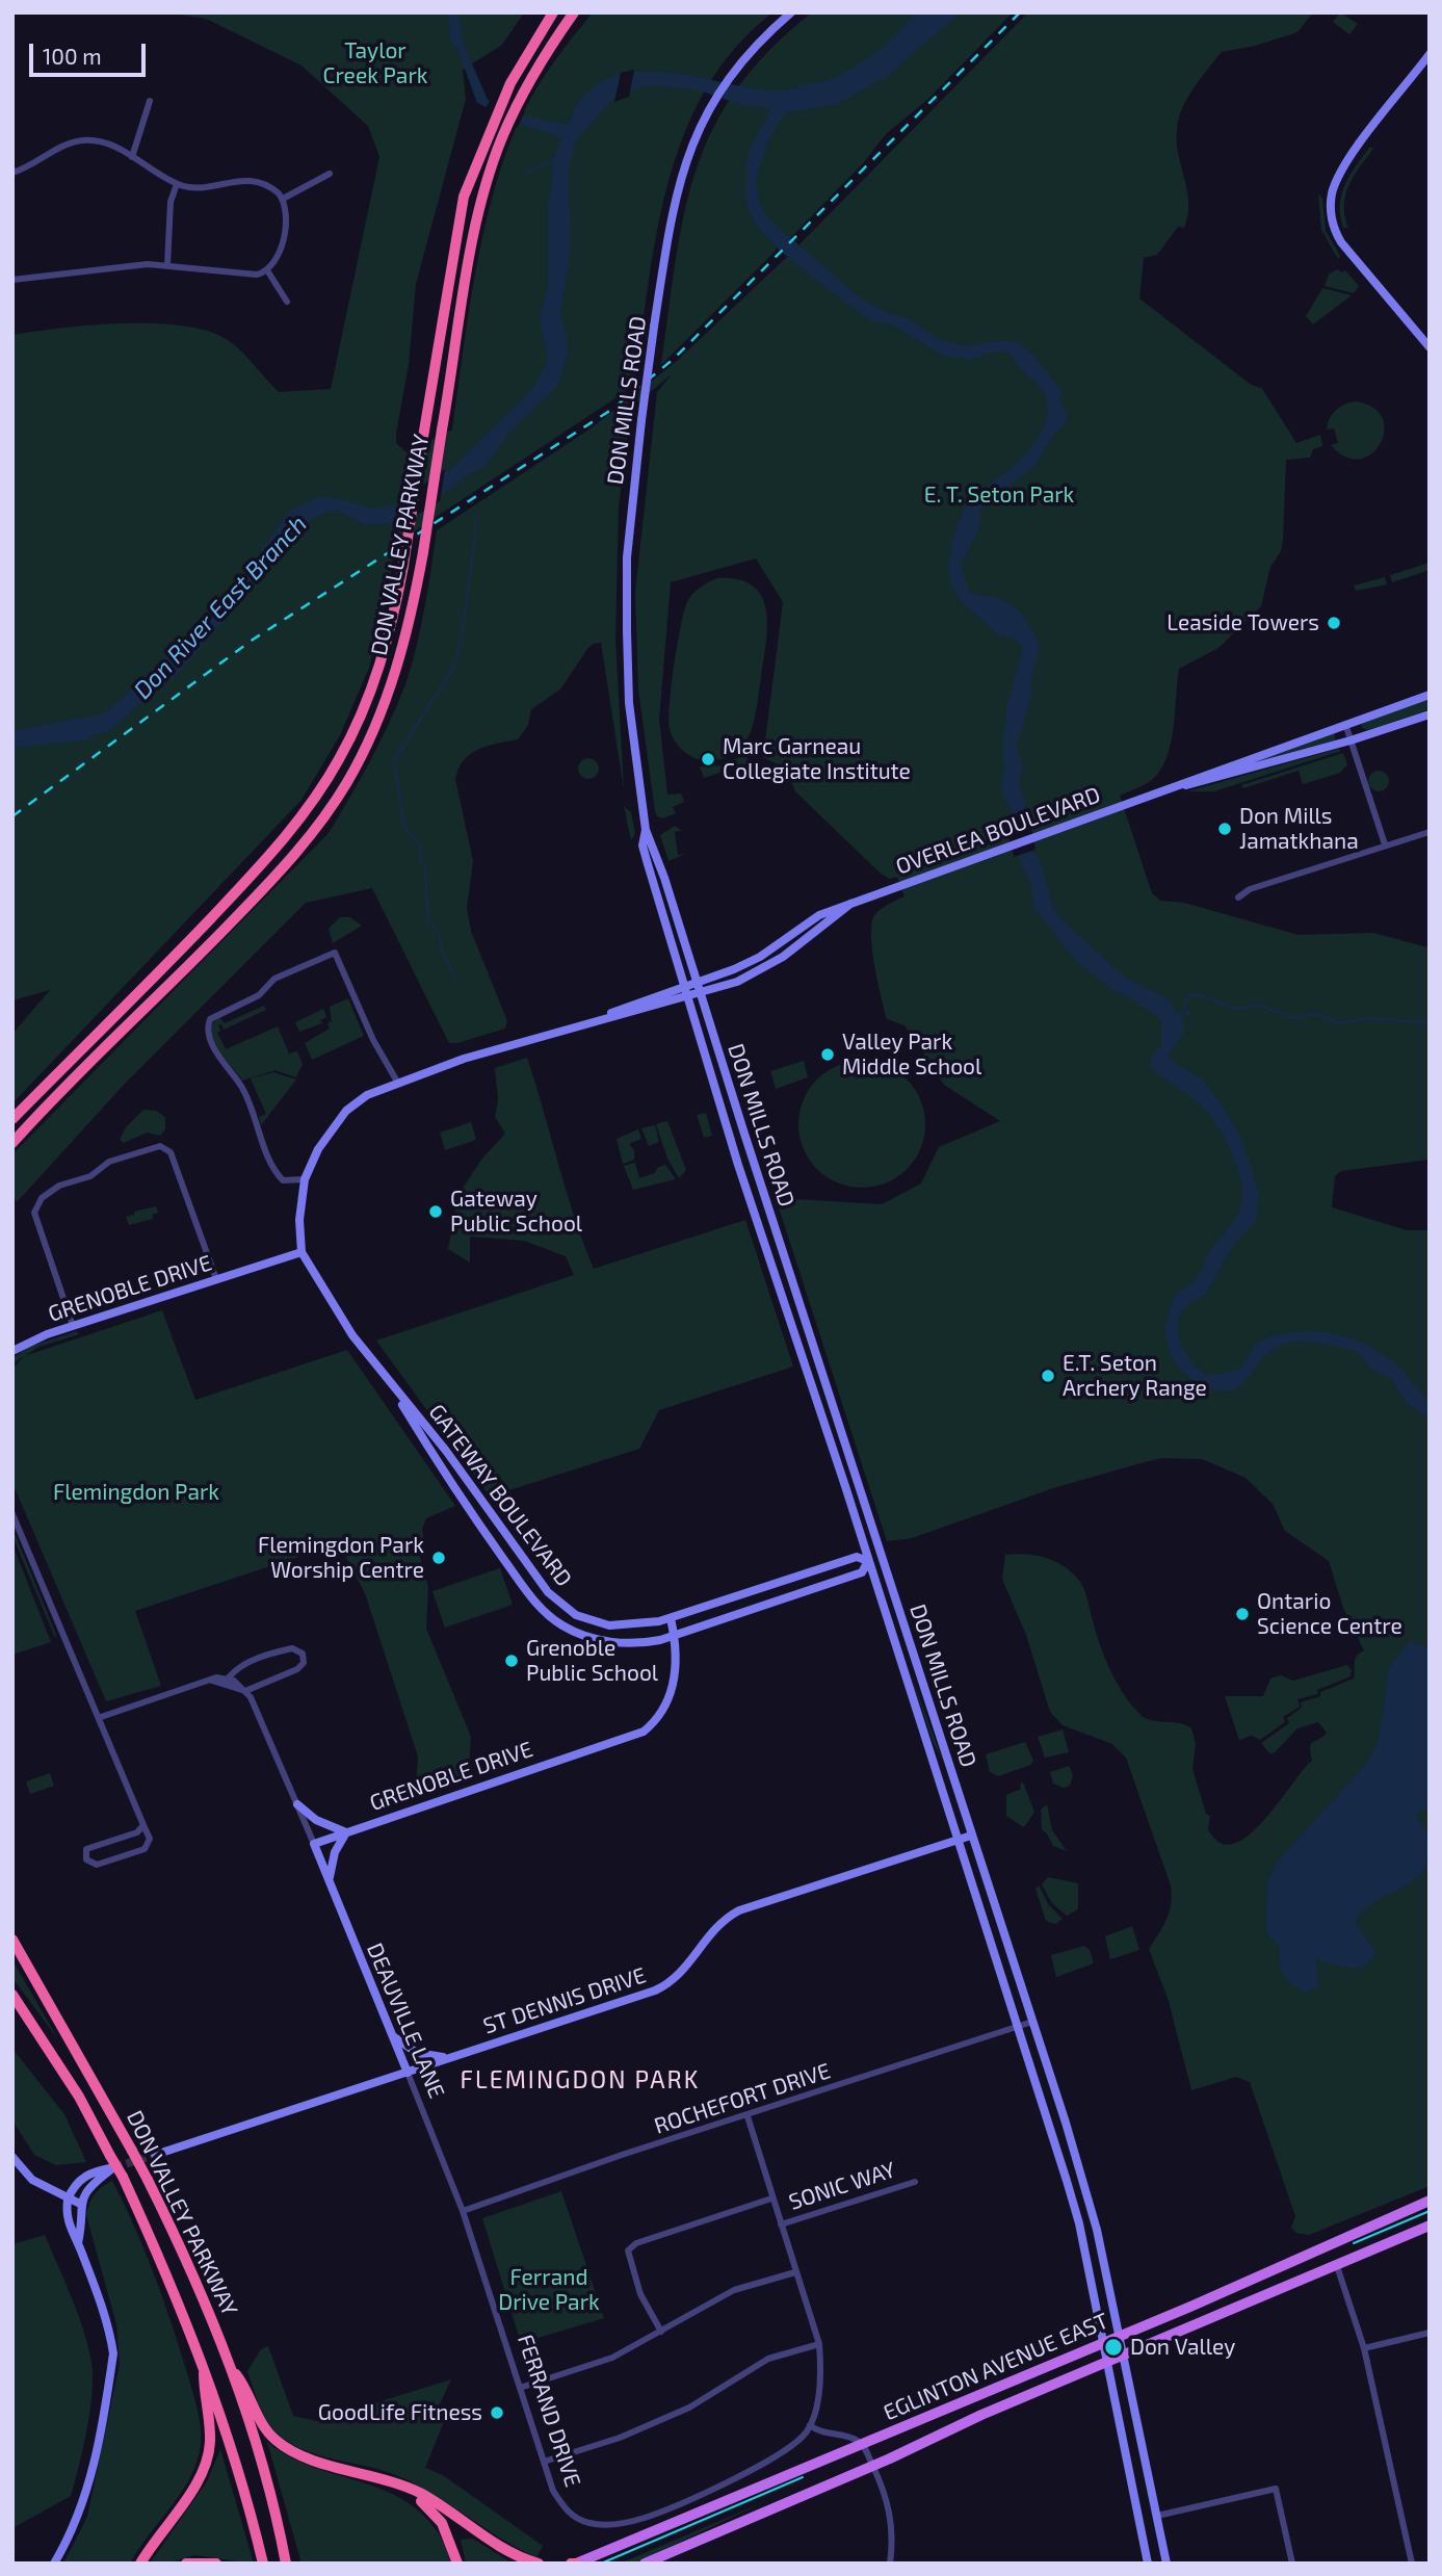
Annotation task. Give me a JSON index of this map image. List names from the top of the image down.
{
  "streets": {
    "highway": ["DON VALLEY PARKWAY"],
    "main road": [
      "DON MILLS ROAD",
      "OVERLEA BOULEVARD",
      "GRENOBLE DRIVE",
      "GATEWAY BOULEVARD",
      "ST DENNIS DRIVE",
      "DEAUVILLE LANE",
      "EGLINTON AVENUE EAST"
    ],
    "street": ["ROCHEFORT DRIVE", "SONIC WAY", "FERRAND DRIVE"]
  },
  "crossings": [
    ["DON MILLS ROAD", "OVERLEA BOULEVARD"],
    ["DON MILLS ROAD", "GATEWAY BOULEVARD"],
    ["DON MILLS ROAD", "ST DENNIS DRIVE"],
    ["DON MILLS ROAD", "ROCHEFORT DRIVE"],
    ["DON MILLS ROAD", "EGLINTON AVENUE EAST"],
    ["OVERLEA BOULEVARD", "GATEWAY BOULEVARD"],
    ["GRENOBLE DRIVE", "GATEWAY BOULEVARD"],
    ["GRENOBLE DRIVE", "DEAUVILLE LANE"],
    ["ST DENNIS DRIVE", "DEAUVILLE LANE"],
    ["DEAUVILLE LANE", "ROCHEFORT DRIVE"],
    ["DEAUVILLE LANE", "FERRAND DRIVE"],
    ["ROCHEFORT DRIVE", "FERRAND DRIVE"]
  ],
  "districts": ["FLEMINGDON PARK"],
  "water": ["Don River East Branch"],
  "parks": [
    "Taylor Creek Park",
    "E. T. Seton Park",
    "Flemingdon Park",
    "Ferrand Drive Park"
  ],
  "places": [
    "Leaside Towers",
    "Marc Garneau Collegiate Institute",
    "Don Mills Jamatkhana",
    "Valley Park Middle School",
    "Gateway Public School",
    "E.T. Seton Archery Range",
    "Flemingdon Park Worship Centre",
    "Ontario Science Centre",
    "Grenoble Public School",
    "Don Valley",
    "GoodLife Fitness"
  ],
  "scale_bar": "100 m"
}
